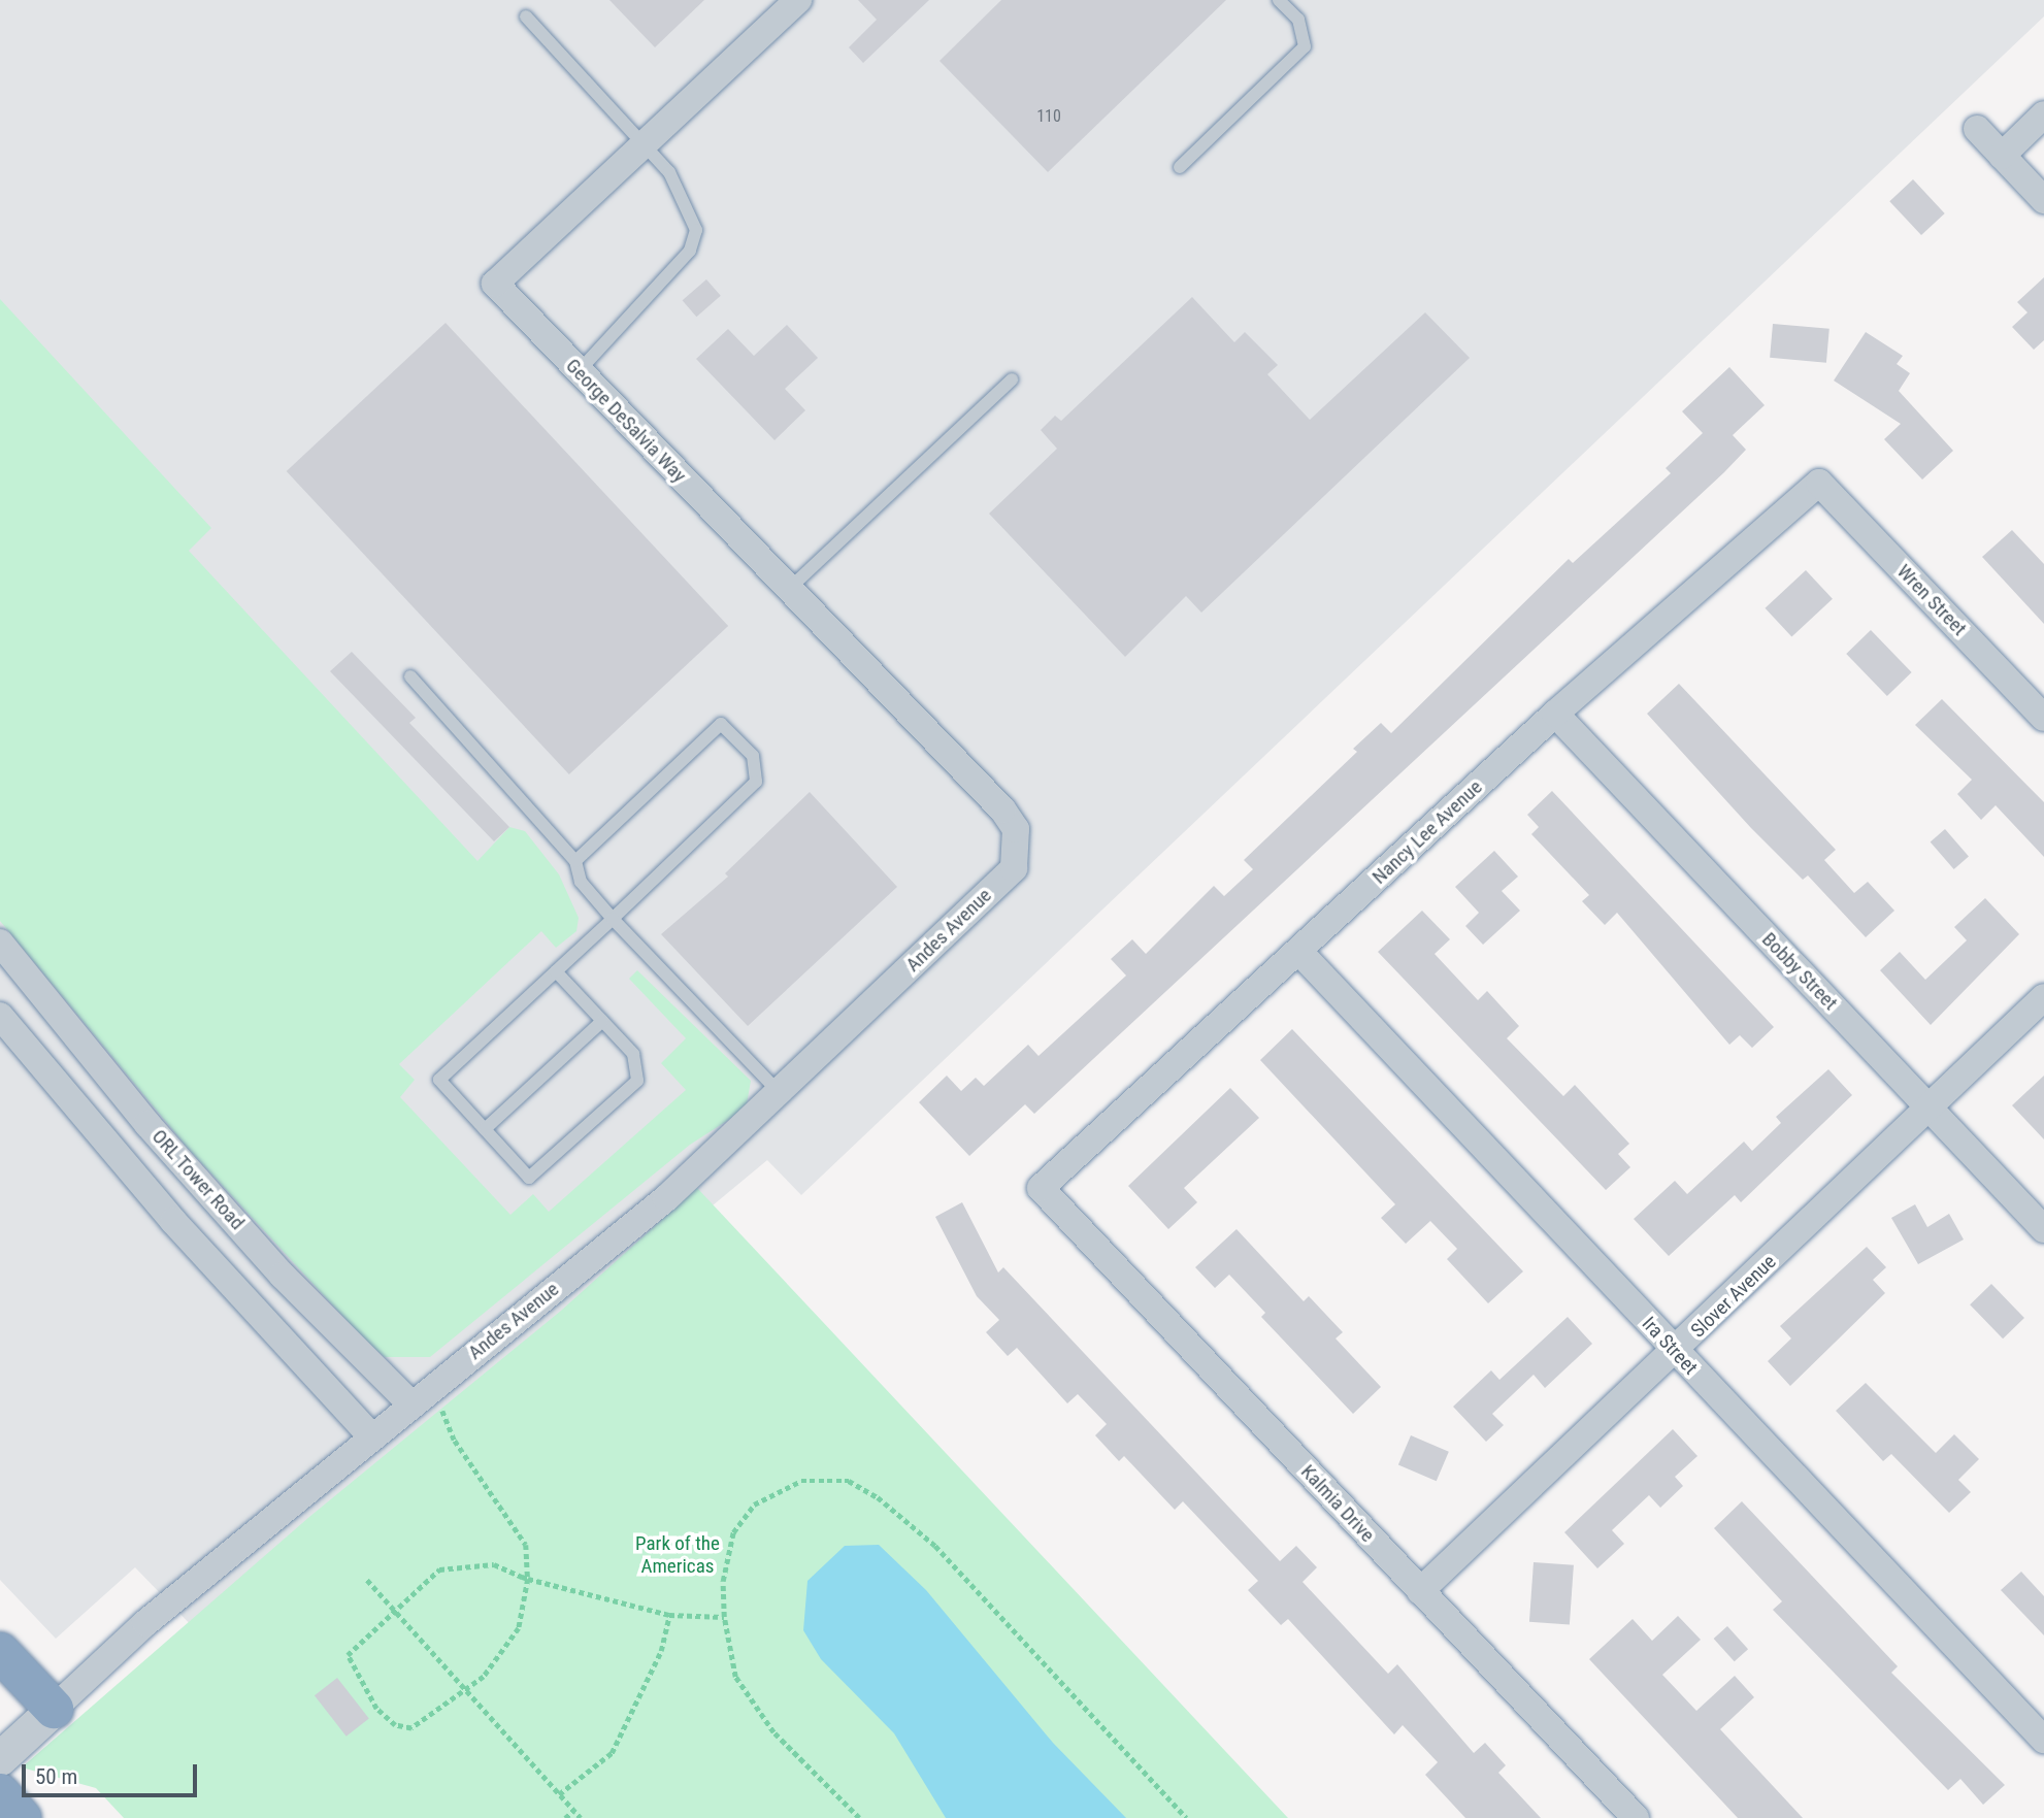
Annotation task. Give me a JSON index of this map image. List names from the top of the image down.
{
  "streets": {
    "street": [
      "George DeSalvia Way",
      "Wren Street",
      "Nancy Lee Avenue",
      "Andes Avenue",
      "Bobby Street",
      "ORL Tower Road",
      "Slover Avenue",
      "Ira Street",
      "Kalmia Drive"
    ]
  },
  "crossings": [
    ["George DeSalvia Way", "Andes Avenue"],
    ["Wren Street", "Nancy Lee Avenue"],
    ["Nancy Lee Avenue", "Bobby Street"],
    ["Nancy Lee Avenue", "Ira Street"],
    ["Nancy Lee Avenue", "Kalmia Drive"],
    ["Andes Avenue", "ORL Tower Road"],
    ["Bobby Street", "Slover Avenue"],
    ["Slover Avenue", "Ira Street"],
    ["Slover Avenue", "Kalmia Drive"]
  ],
  "parks": ["Park of the Americas"],
  "house_numbers": ["110"],
  "scale_bar": "50 m"
}
